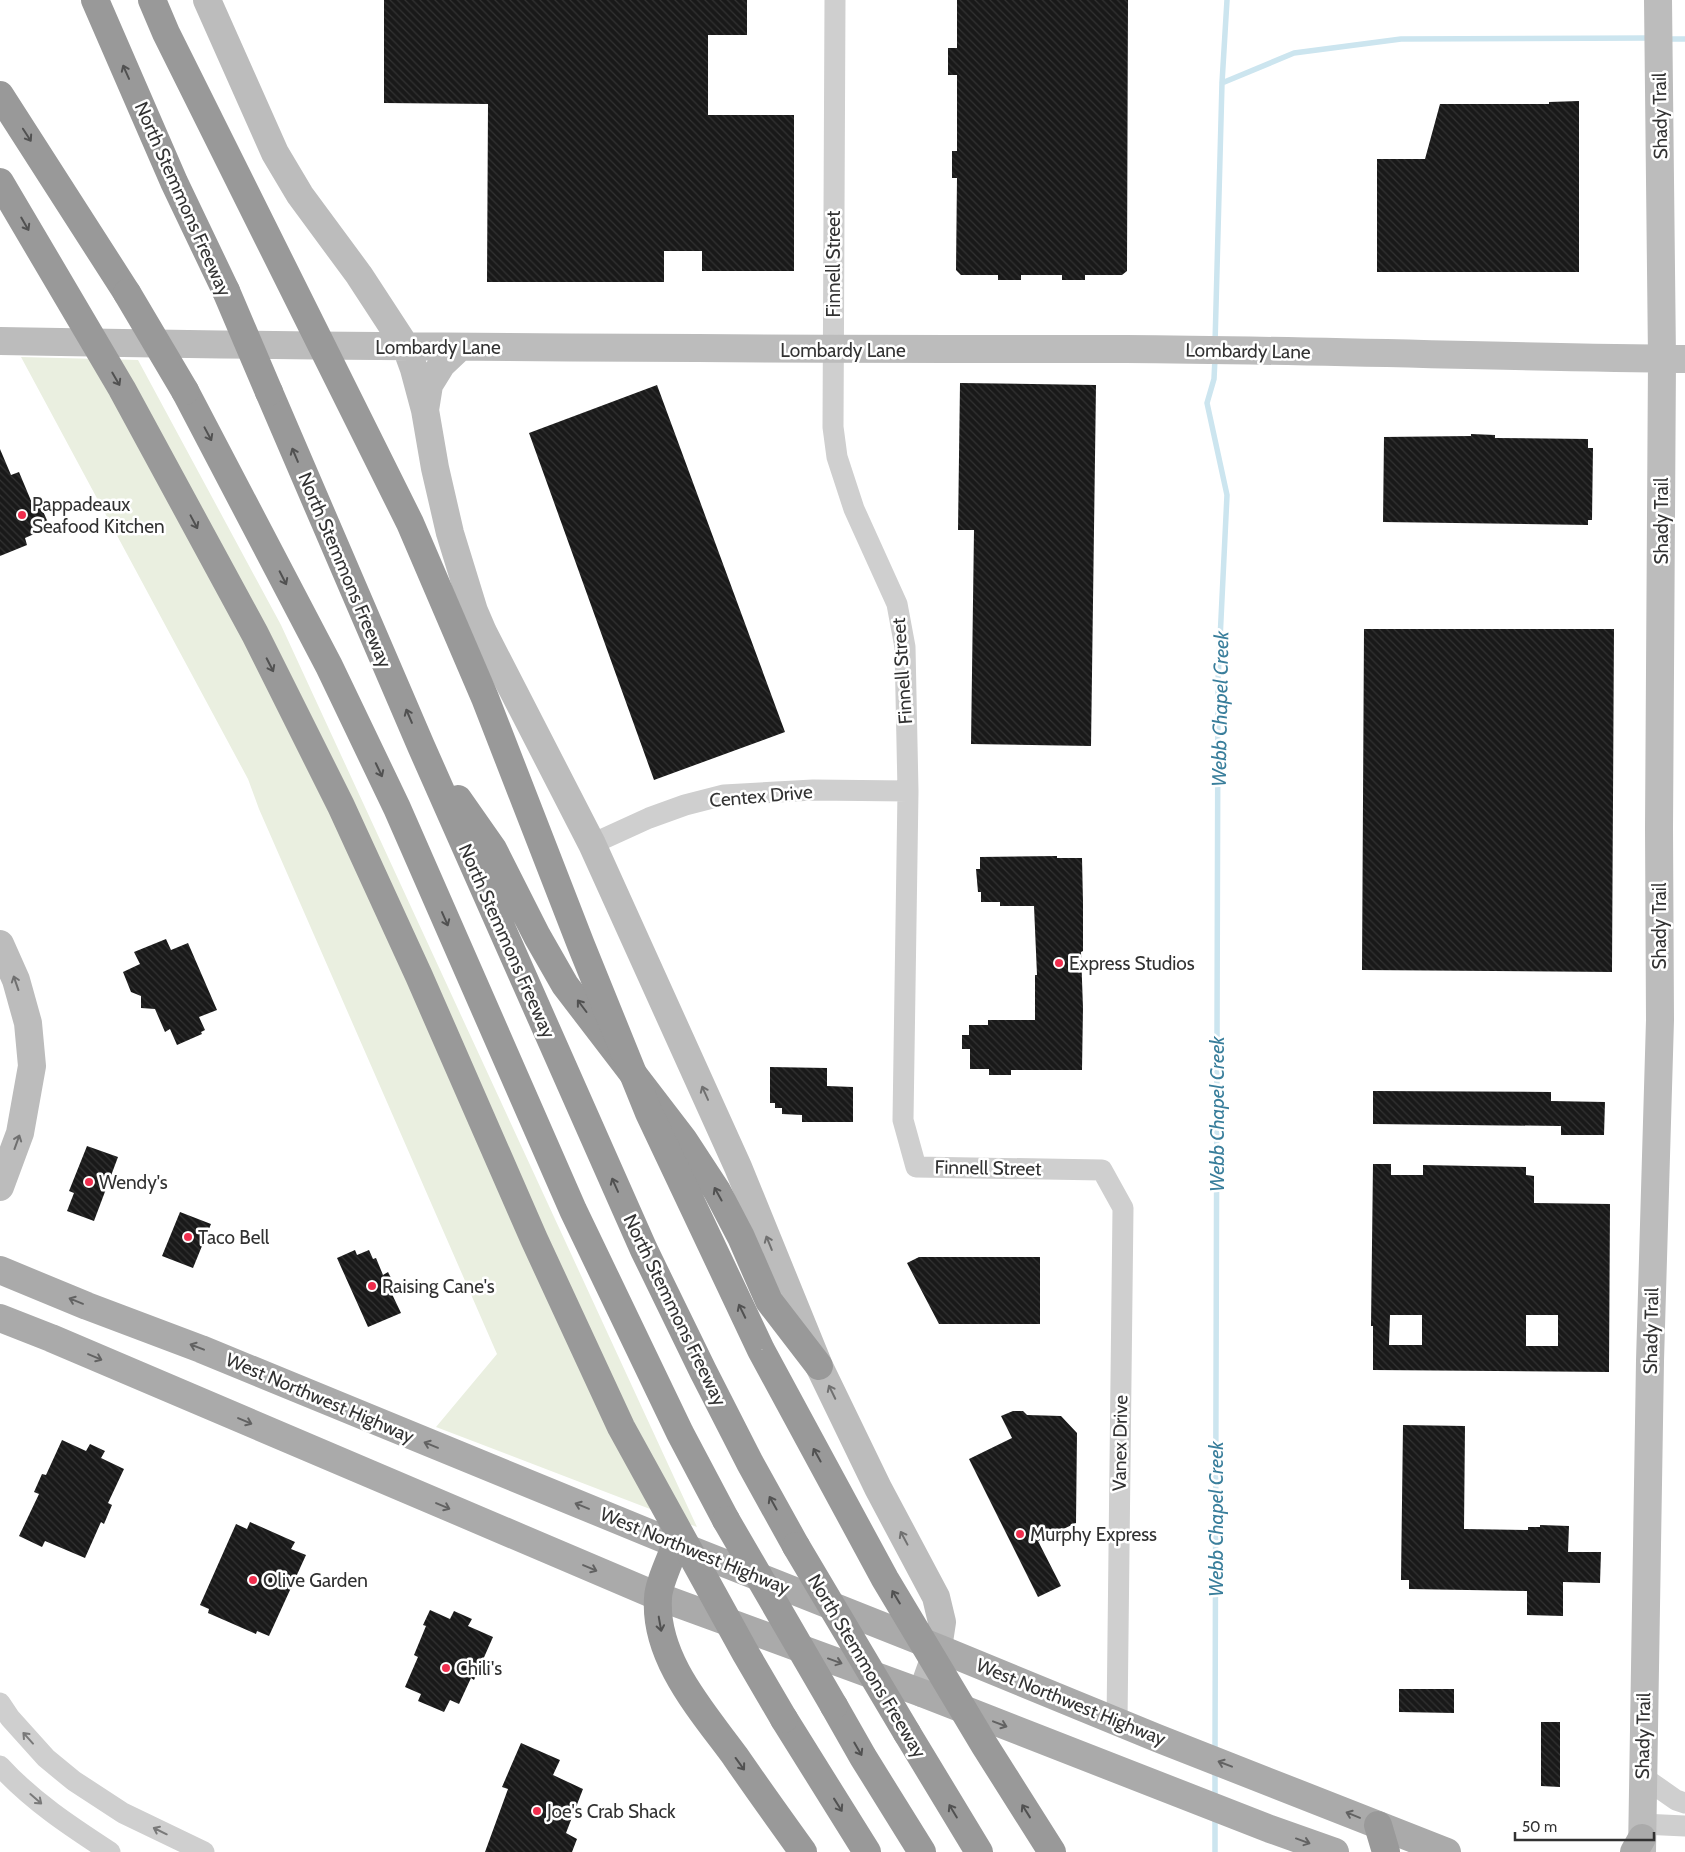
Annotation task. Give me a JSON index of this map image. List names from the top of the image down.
{
  "streets": {
    "highway": ["North Stemmons Freeway"],
    "main road": ["Shady Trail", "Lombardy Lane", "West Northwest Highway"],
    "street": ["Finnell Street", "Centex Drive", "Vanex Drive"]
  },
  "crossings": [
    ["Shady Trail", "Lombardy Lane"],
    ["North Stemmons Freeway", "Lombardy Lane"],
    ["North Stemmons Freeway", "Centex Drive"],
    ["North Stemmons Freeway", "West Northwest Highway"],
    ["Finnell Street", "Lombardy Lane"],
    ["Finnell Street", "Centex Drive"],
    ["Finnell Street", "Vanex Drive"],
    ["West Northwest Highway", "Vanex Drive"]
  ],
  "water": ["Webb Chapel Creek"],
  "places": [
    "Pappadeaux Seafood Kitchen",
    "Express Studios",
    "Wendy's",
    "Taco Bell",
    "Raising Cane's",
    "Murphy Express",
    "Olive Garden",
    "Chili's",
    "Joe's Crab Shack"
  ],
  "scale_bar": "50 m"
}
